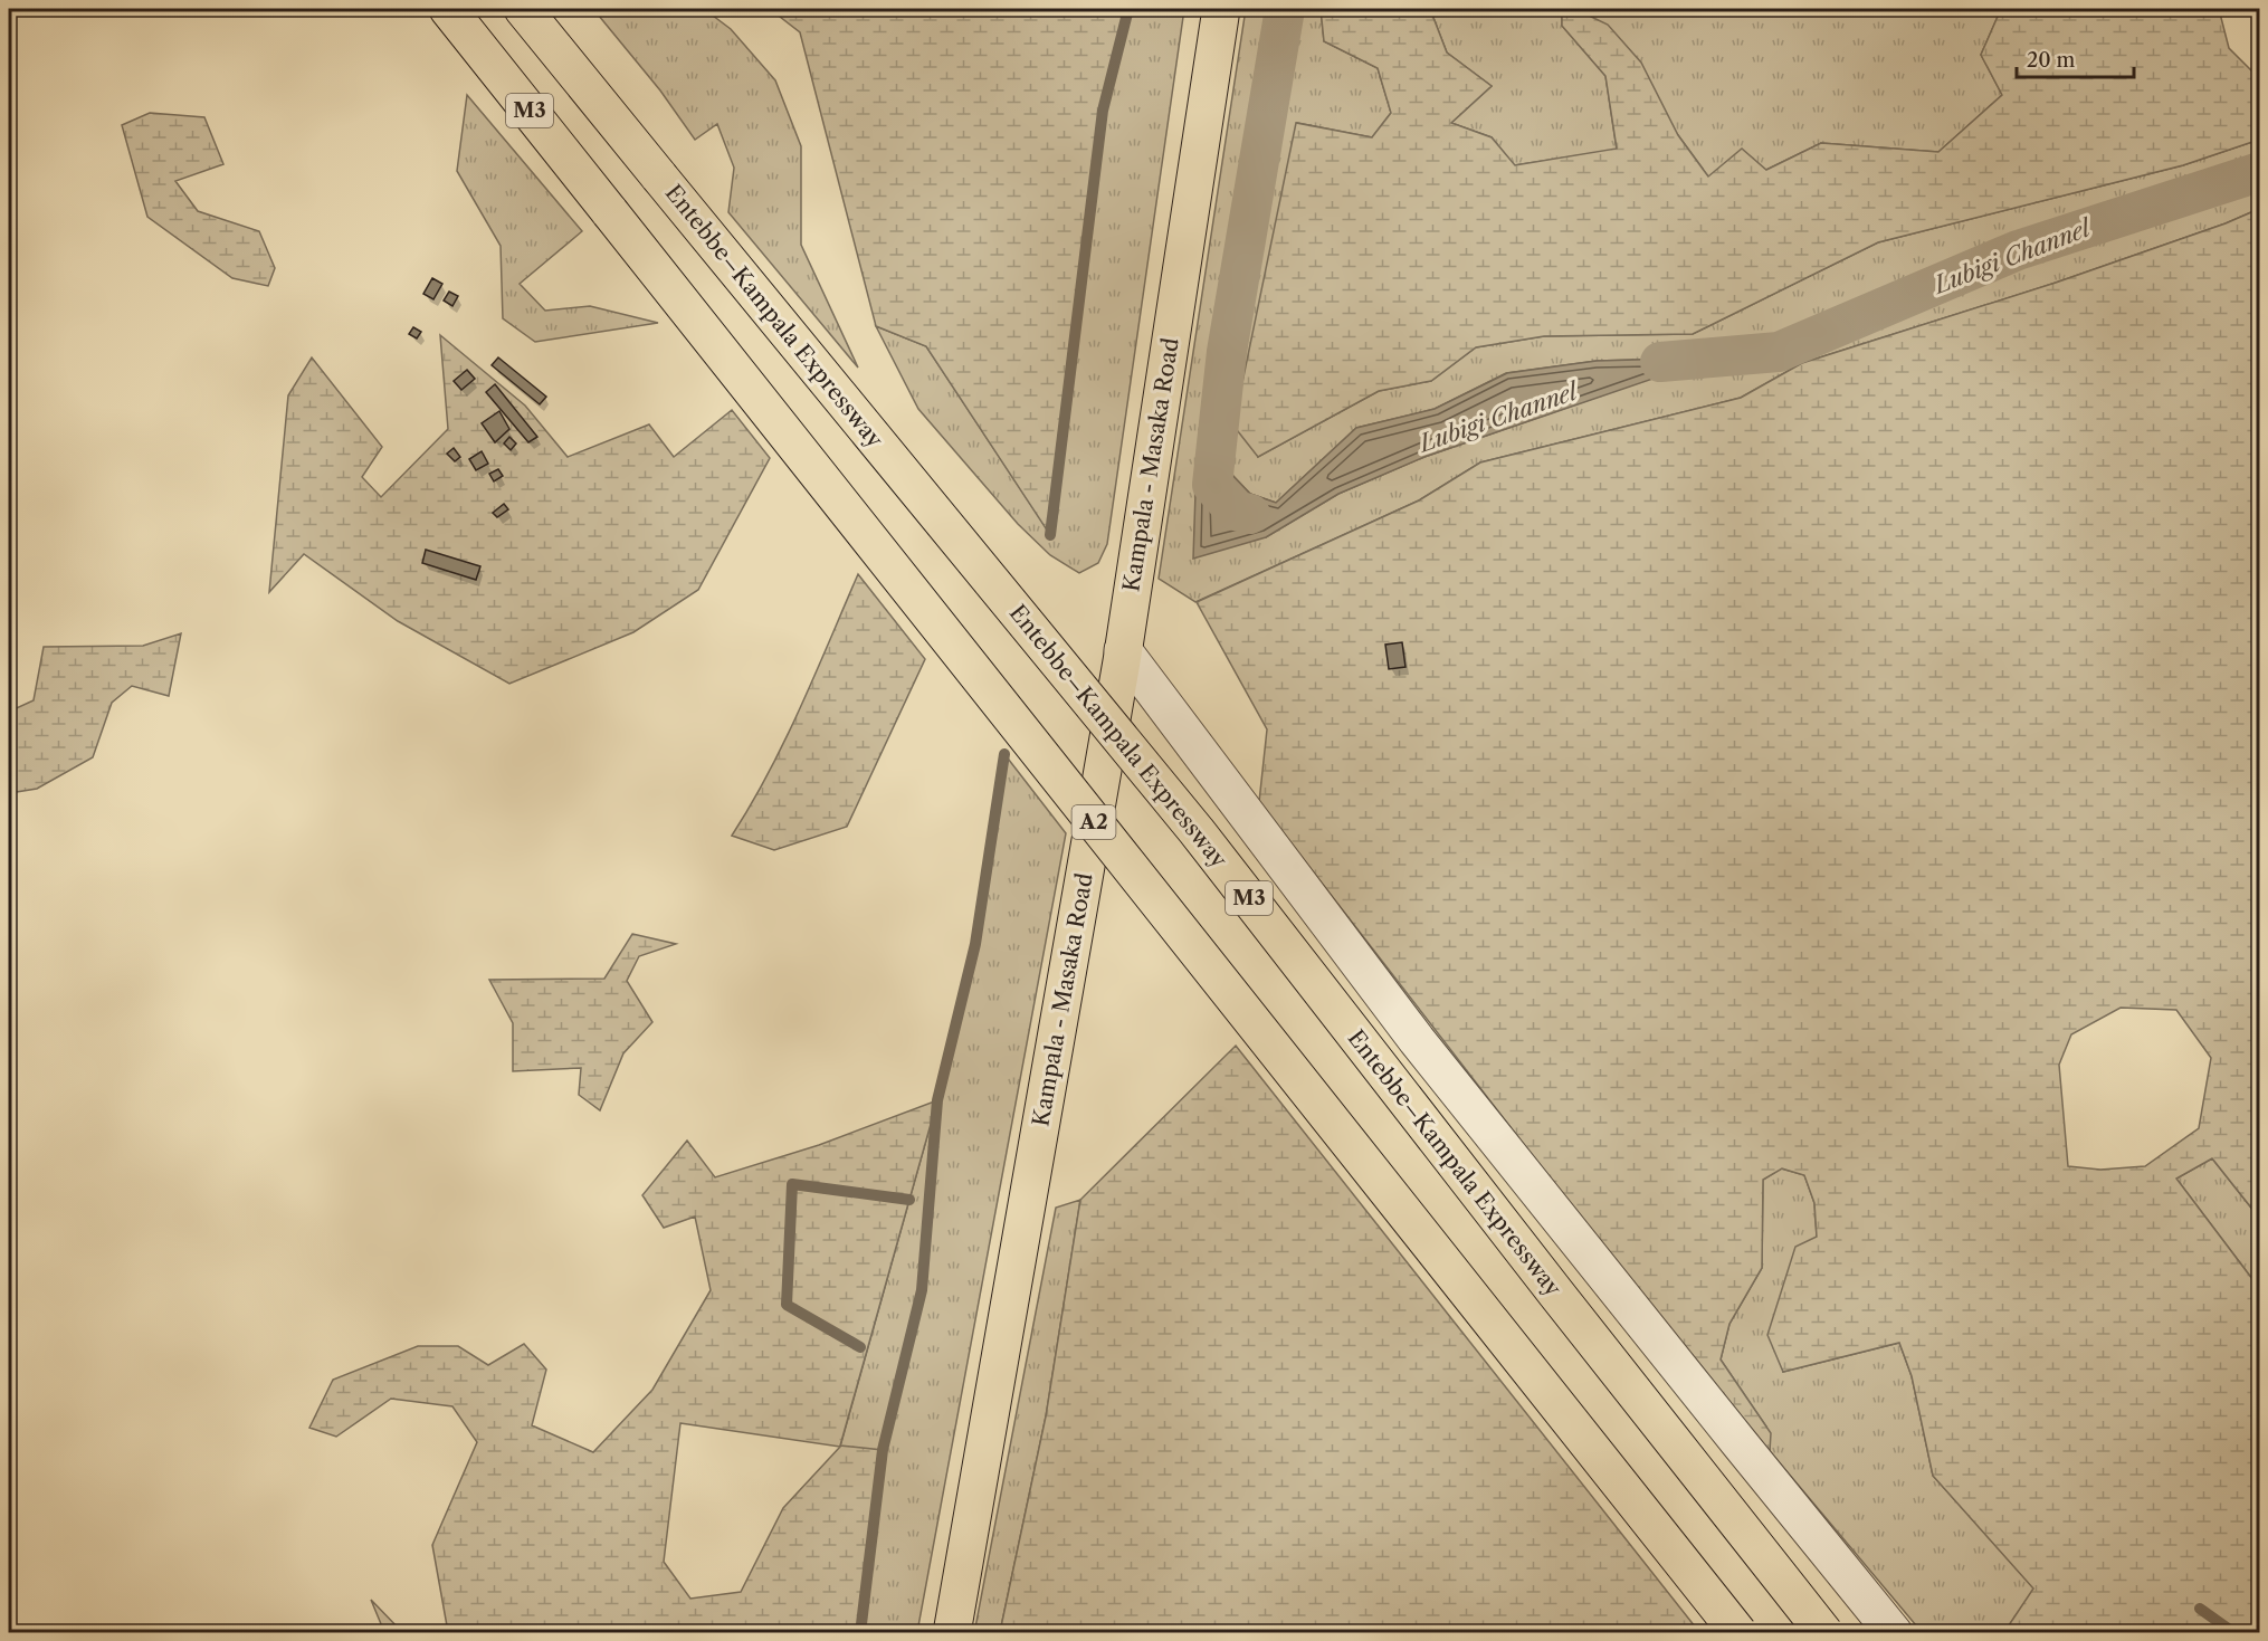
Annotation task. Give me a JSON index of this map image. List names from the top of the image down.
{
  "streets": {
    "highway": [
      "M3",
      "Entebbe–Kampala Expressway",
      "Kampala - Masaka Road",
      "A2"
    ]
  },
  "water": ["Lubigi Channel"],
  "scale_bar": "20 m"
}
